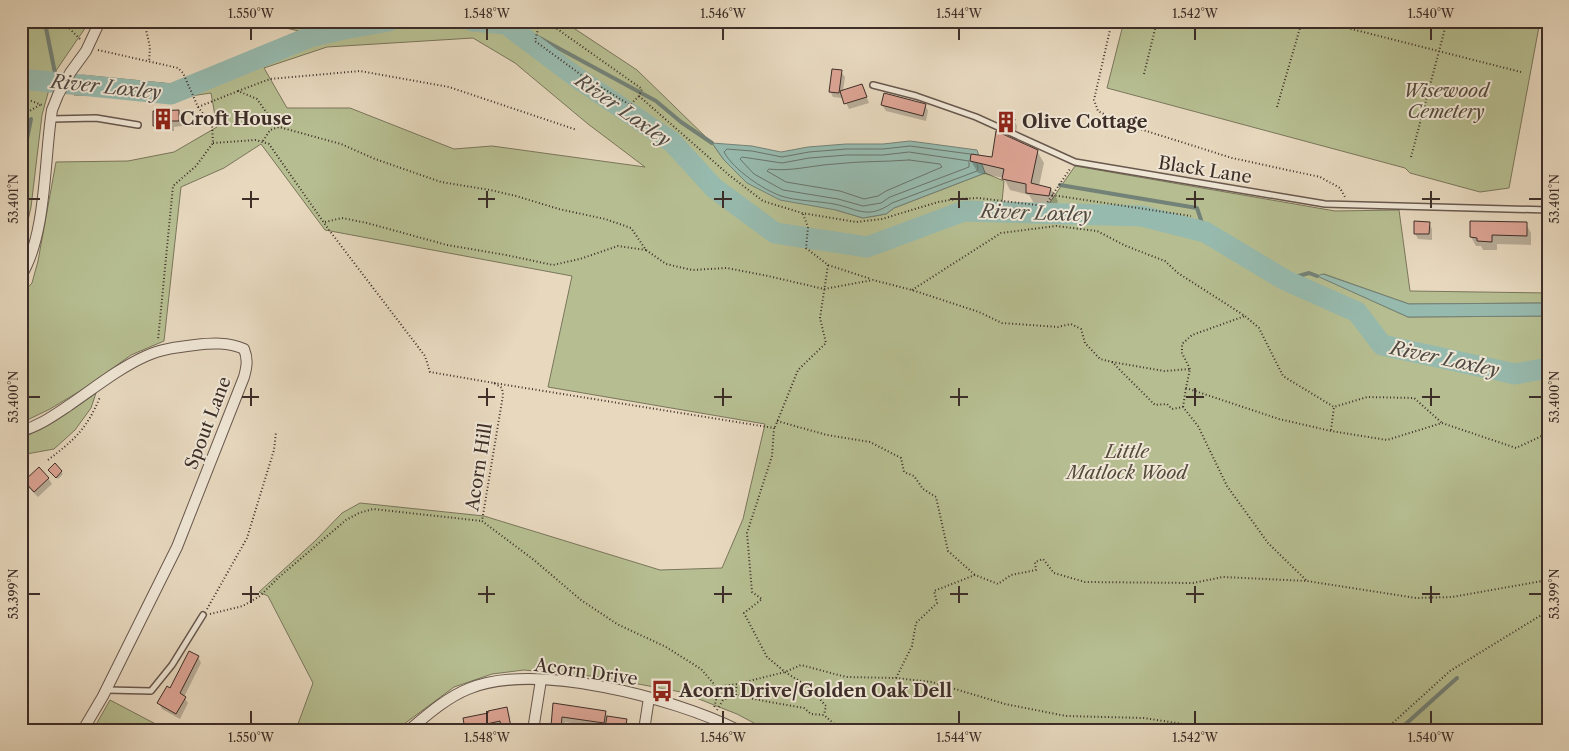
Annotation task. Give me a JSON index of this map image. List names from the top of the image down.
{
  "streets": {
    "street": ["Spout Lane", "Acorn Drive"],
    "lane": ["Black Lane"],
    "path": ["Acorn Hill"]
  },
  "water": ["River Loxley"],
  "parks": ["Wisewood Cemetery", "Little Matlock Wood"],
  "places": {
    "building": ["Croft House", "Olive Cottage"],
    "bus stop": ["Acorn Drive/Golden Oak Dell"]
  },
  "coordinates": [
    "1.550°W",
    "1.548°W",
    "1.546°W",
    "1.544°W",
    "1.542°W",
    "1.540°W",
    "53.401°N",
    "53.400°N",
    "53.399°N"
  ]
}
